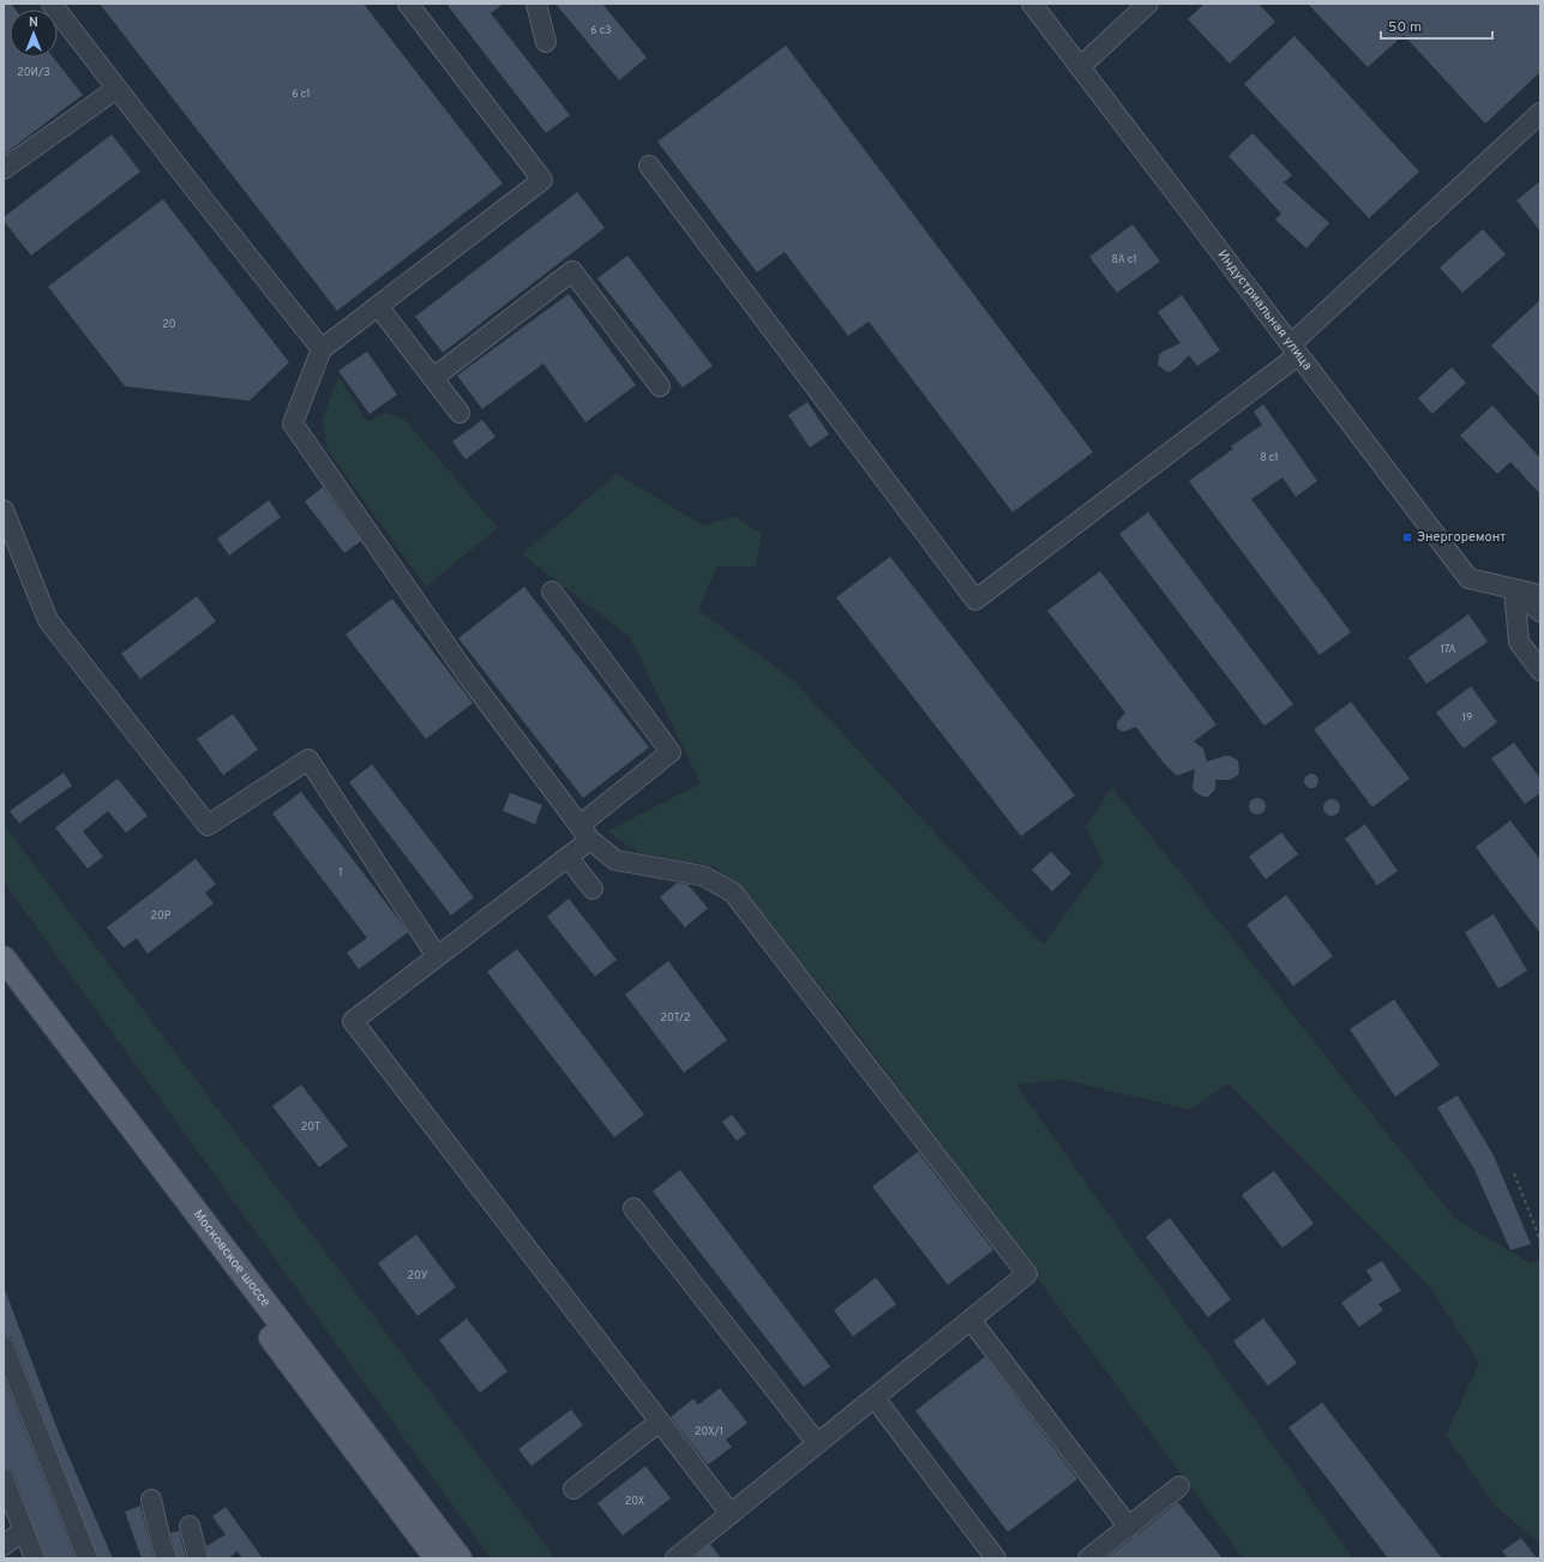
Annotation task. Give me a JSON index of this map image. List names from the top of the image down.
{
  "streets": {
    "main road": ["Московское шоссе"],
    "street": ["Индустриальная улица"]
  },
  "places": {
    "transit": ["Энергоремонт"]
  },
  "house_numbers": [
    "6 с3",
    "20И/3",
    "6 с1",
    "8А с1",
    "20",
    "8 с1",
    "17А",
    "19",
    "1",
    "20Р",
    "20Т/2",
    "20Т",
    "20У",
    "20Х/1",
    "20Х"
  ],
  "scale_bar": "50 m",
  "north": "top"
}
